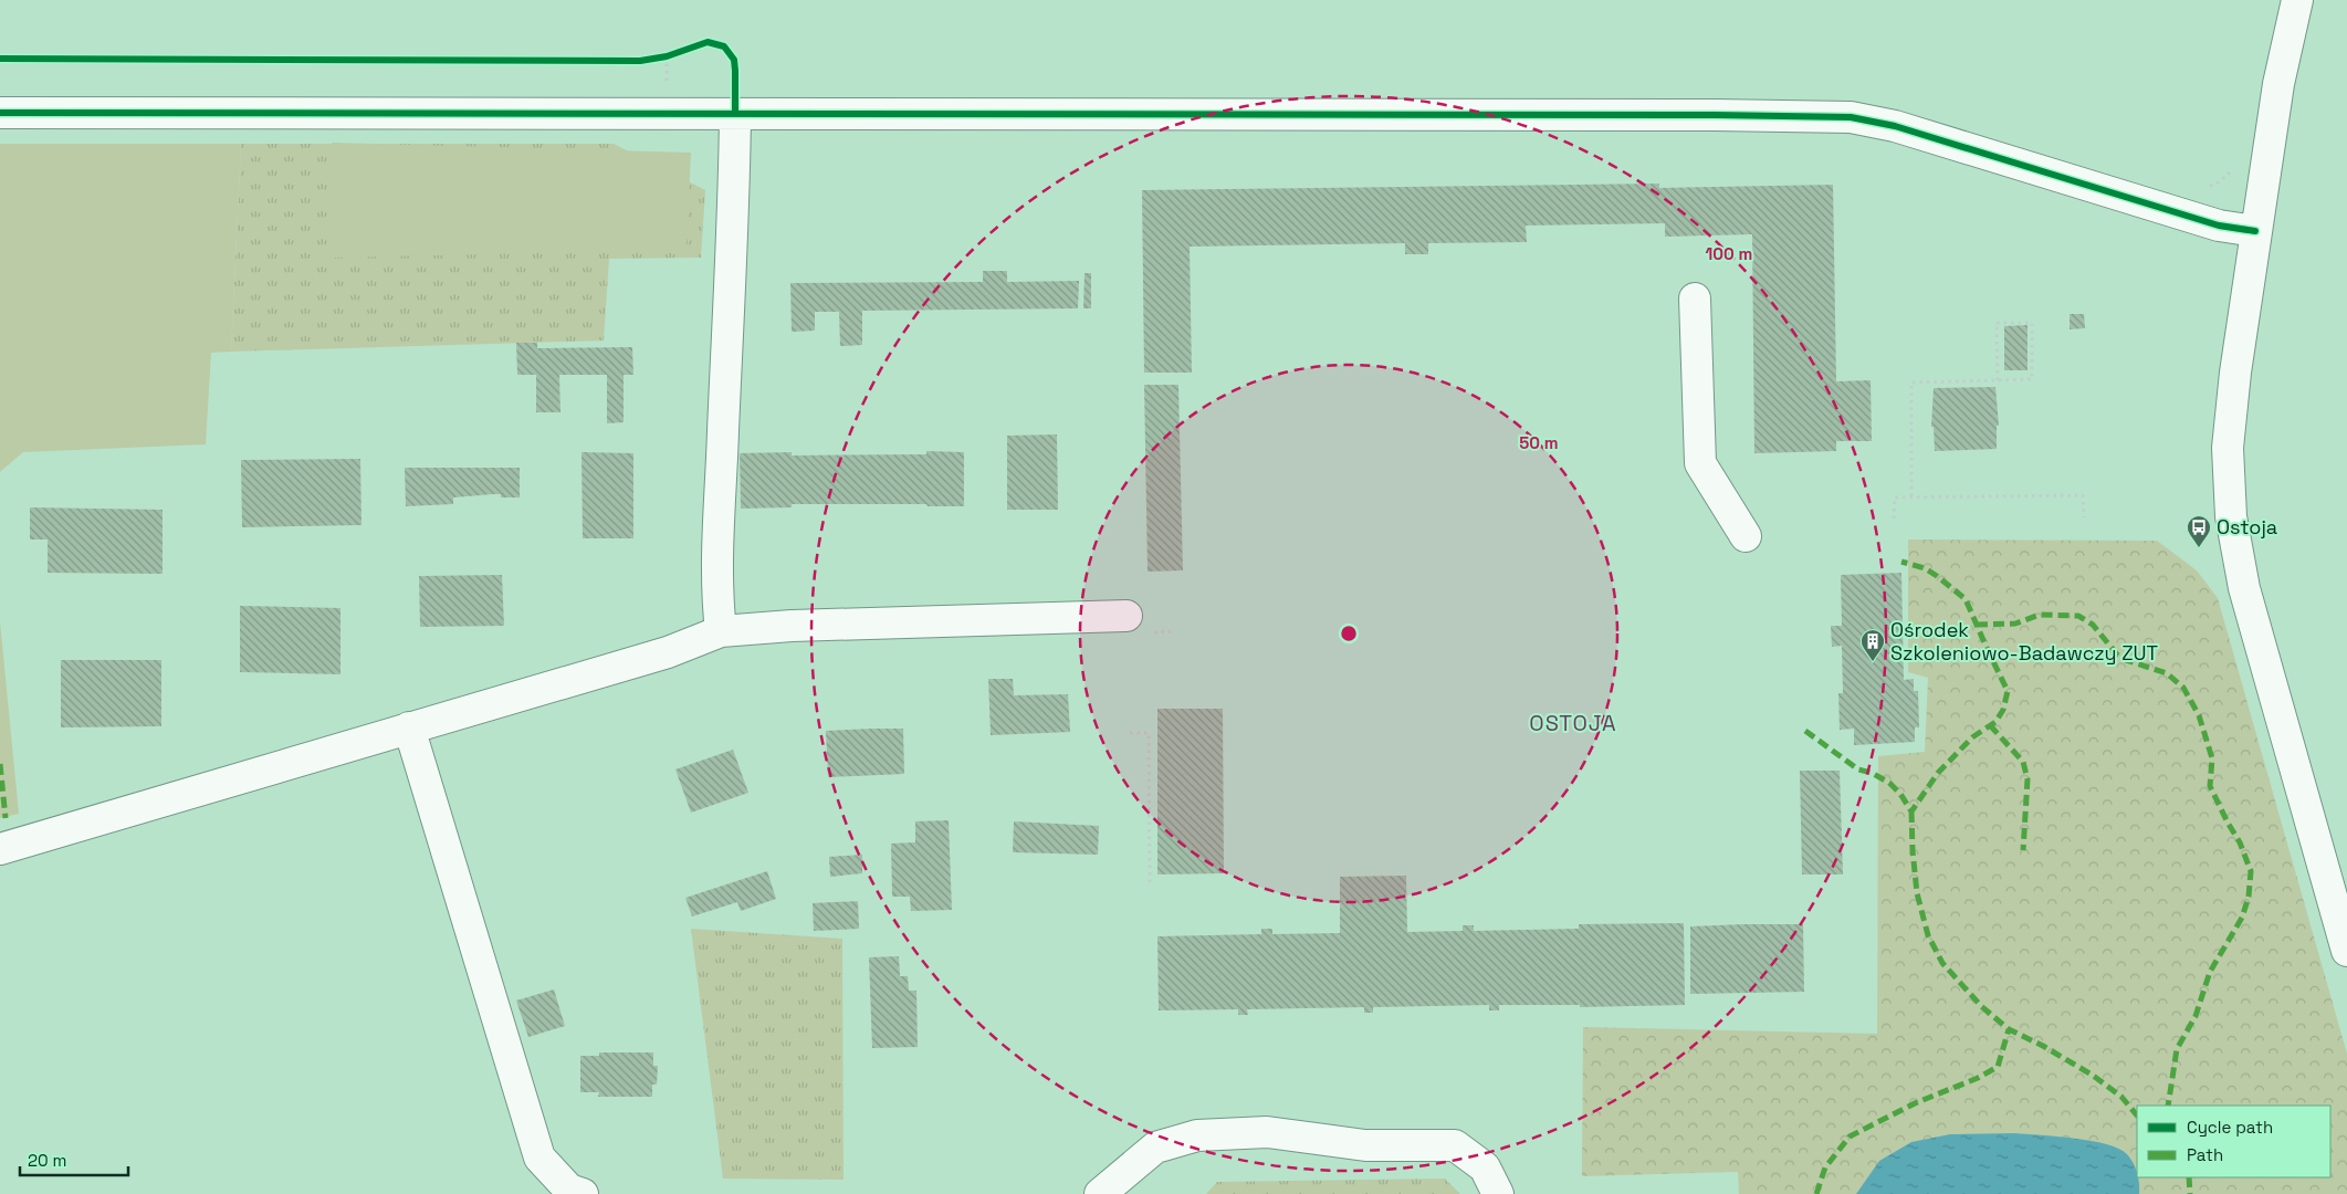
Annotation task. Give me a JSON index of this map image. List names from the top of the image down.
{
  "districts": ["OSTOJA"],
  "places": {
    "bus stop": ["Ostoja"],
    "building": ["Ośrodek Szkoleniowo-Badawczy ZUT"]
  },
  "legend": ["Cycle path", "Path"],
  "scale_bar": "20 m",
  "rings": ["100 m", "50 m"]
}
